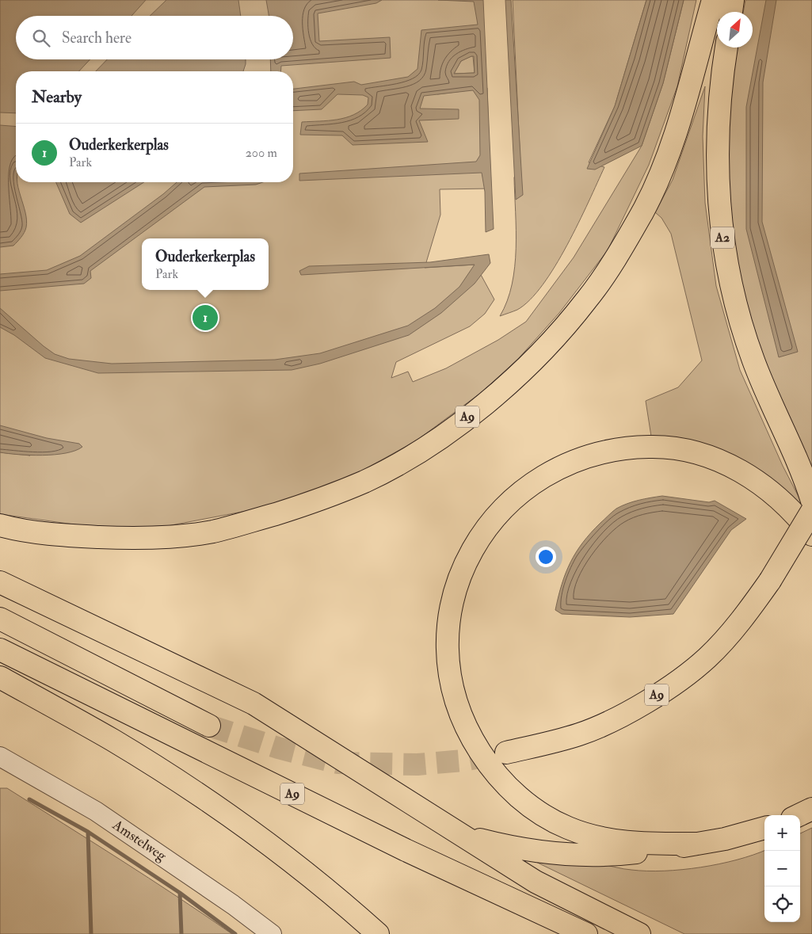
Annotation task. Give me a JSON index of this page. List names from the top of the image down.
{
  "streets": {
    "highway": ["A2", "A9"],
    "street": ["Amstelweg"]
  },
  "north": "top right",
  "page": {
    "search": "Search here",
    "heading": "Nearby",
    "list": [
      {
        "mark": "1",
        "name": "Ouderkerkerplas",
        "note": "Park",
        "value": "200 m"
      }
    ],
    "popup": ["Ouderkerkerplas", "Park"],
    "pins": "1",
    "map_buttons": ["+", "−"]
  }
}
